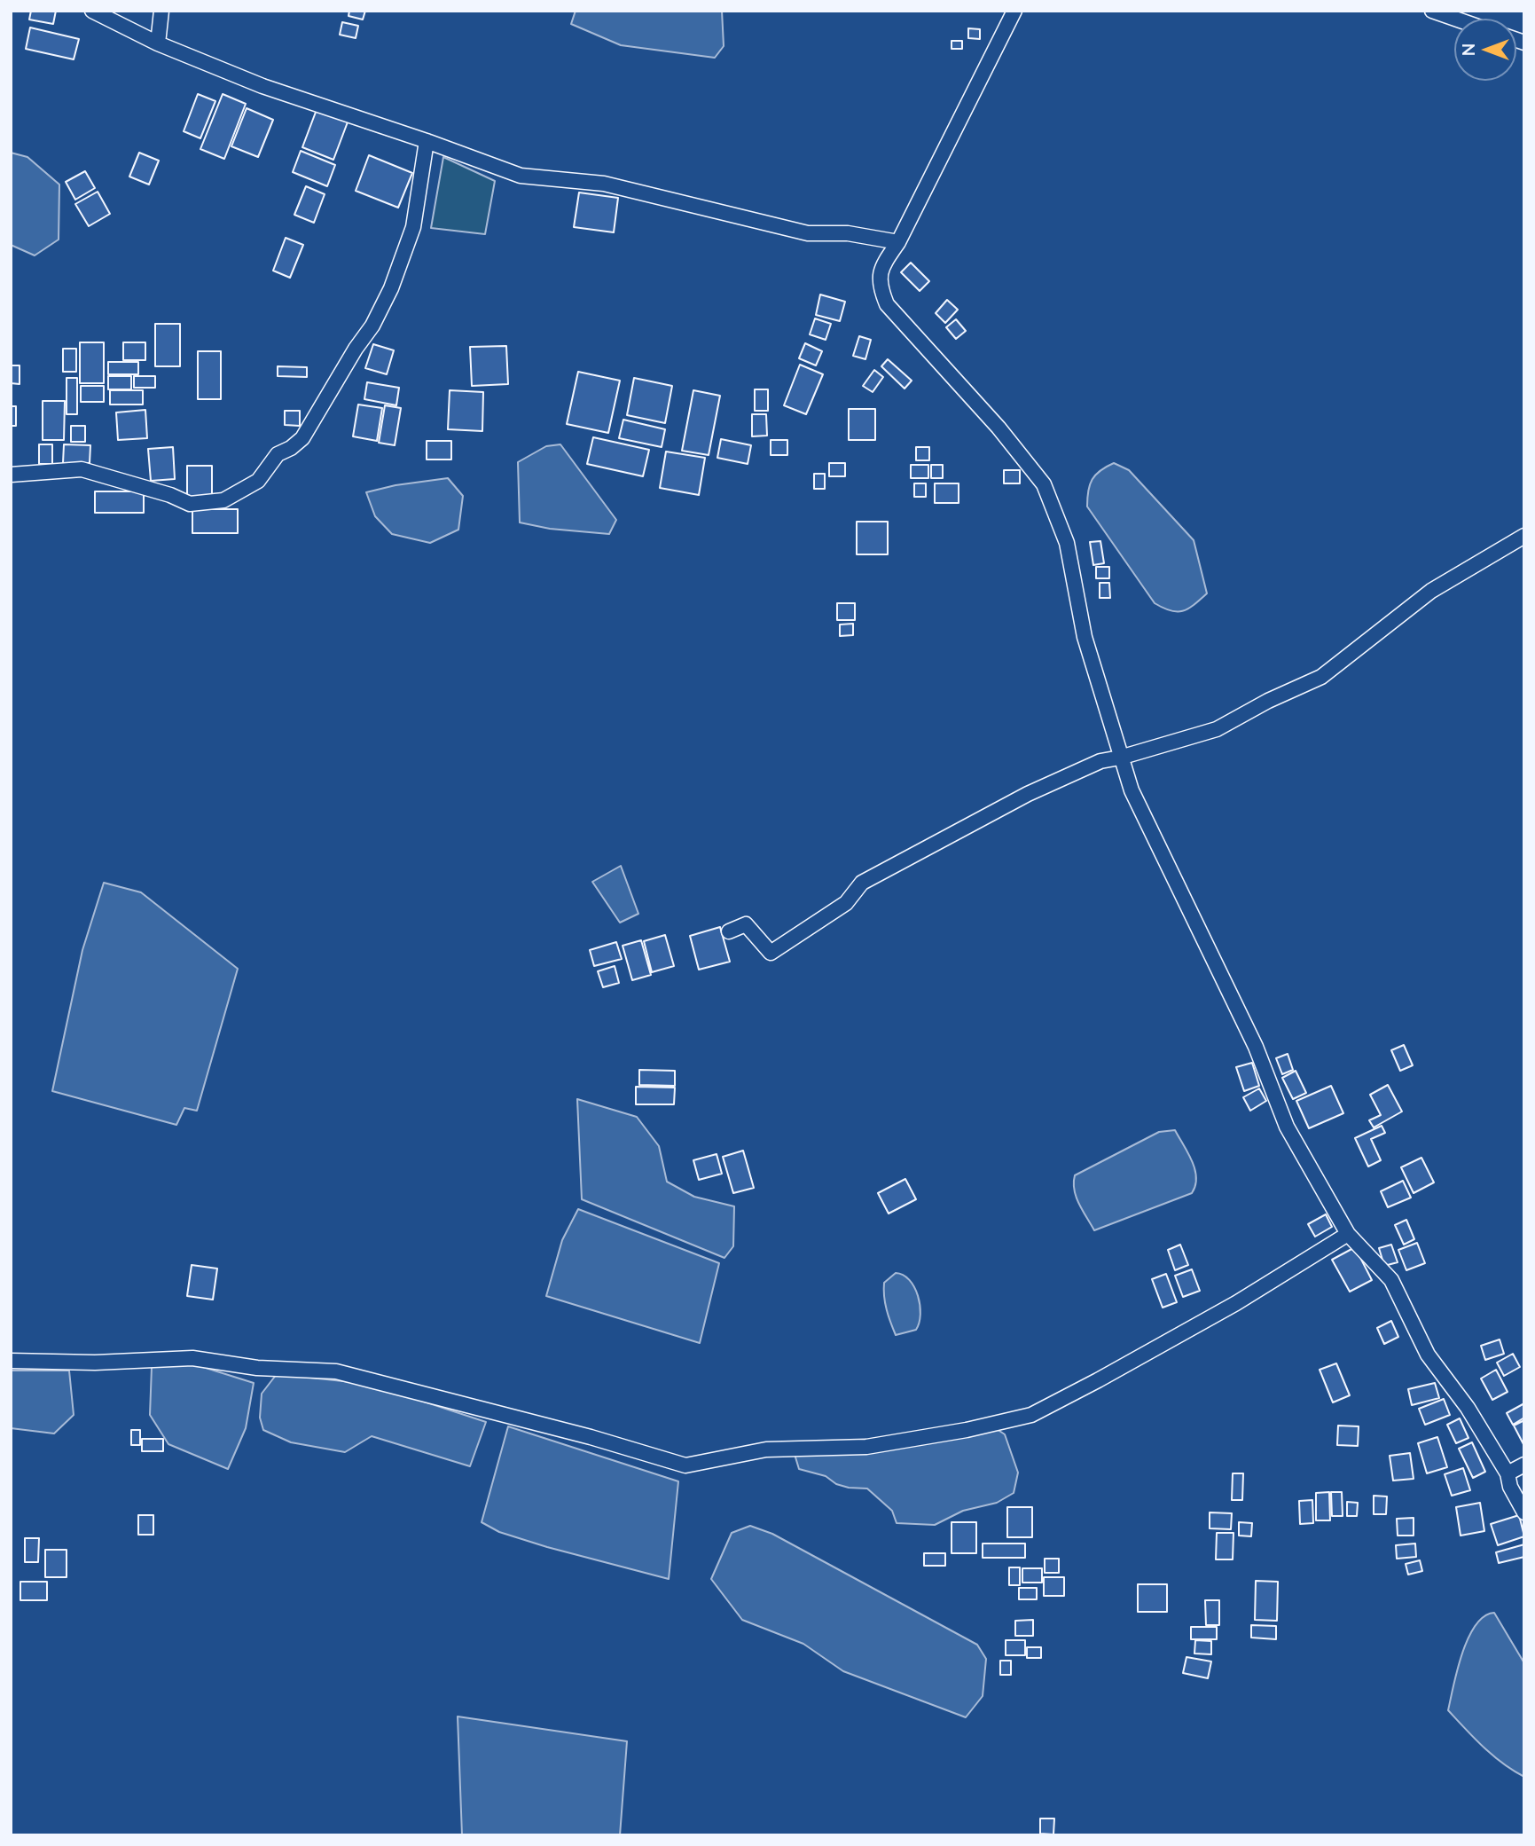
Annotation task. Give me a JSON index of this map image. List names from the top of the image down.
{
  "north": "left"
}
